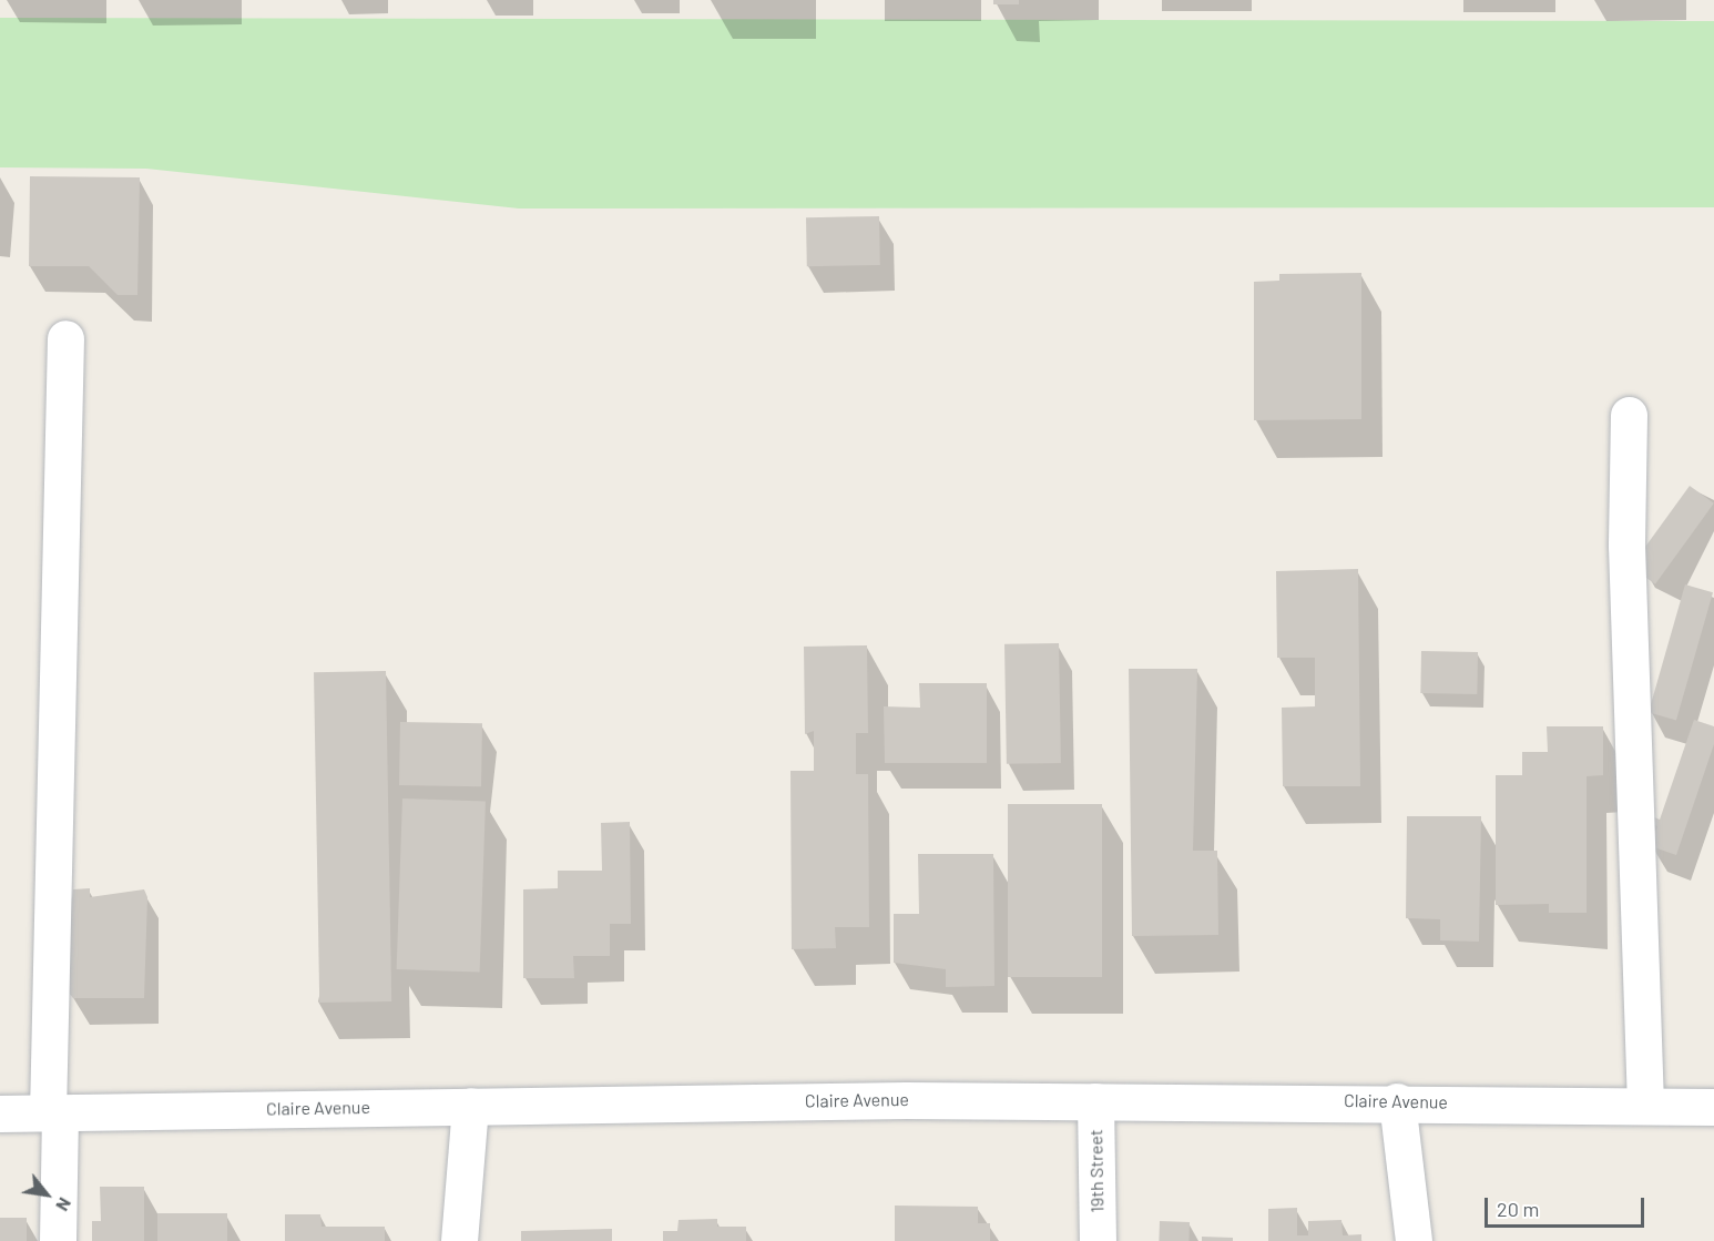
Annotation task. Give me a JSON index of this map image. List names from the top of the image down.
{
  "streets": {
    "street": ["Claire Avenue", "19th Street"]
  },
  "crossings": [
    ["Claire Avenue", "19th Street"]
  ],
  "scale_bar": "20 m",
  "north": "bottom right"
}
